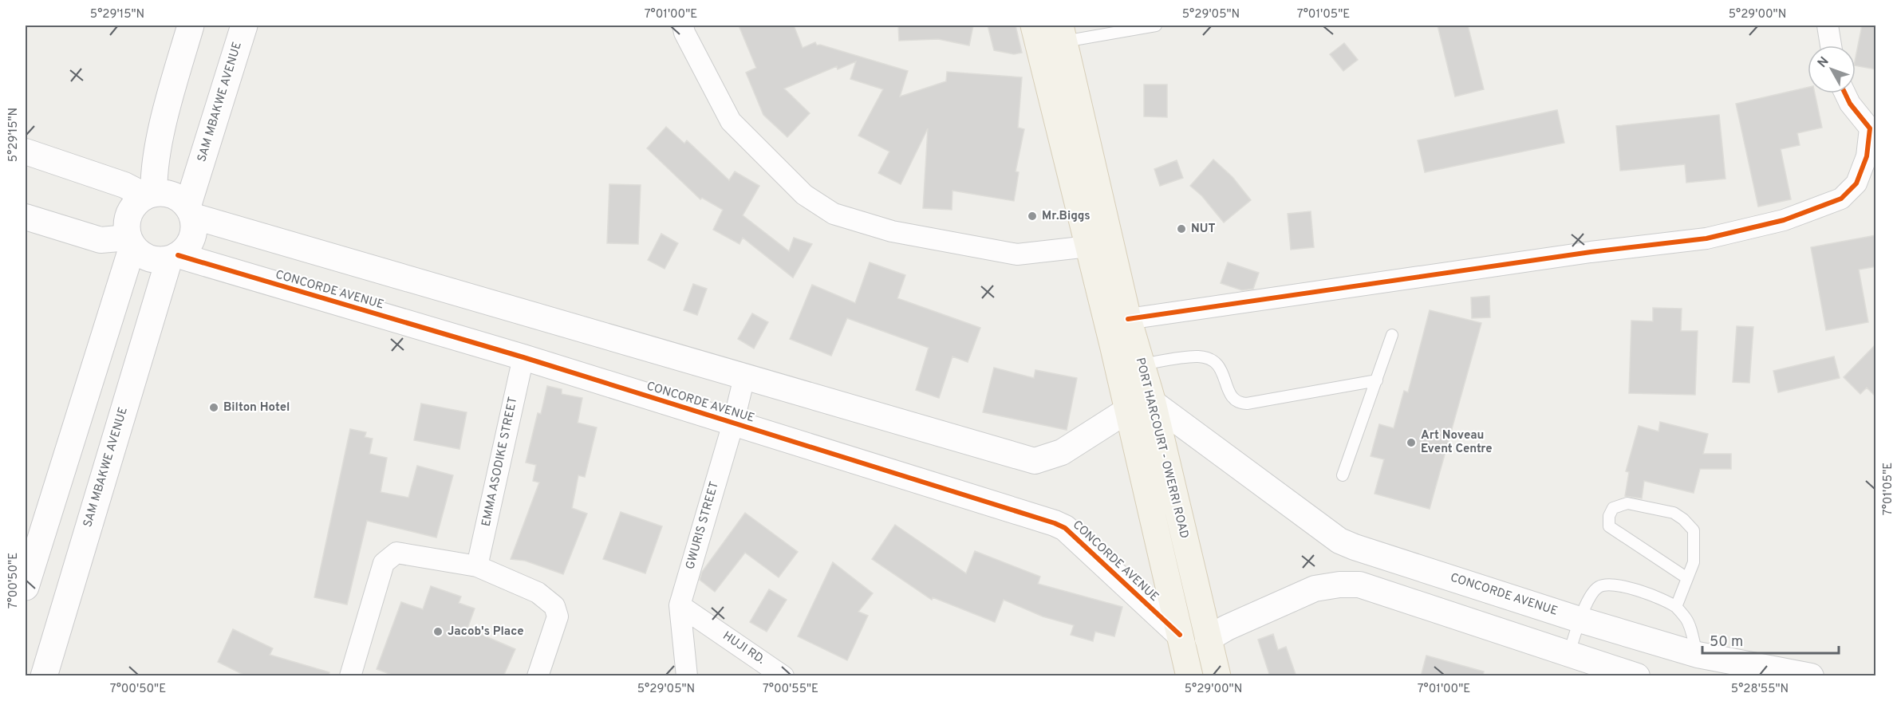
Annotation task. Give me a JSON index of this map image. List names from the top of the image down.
{
  "streets": {
    "main road": ["SAM MBAKWE AVENUE", "PORT HARCOURT - OWERRI ROAD"],
    "street": [
      "CONCORDE AVENUE",
      "EMMA ASODIKE STREET",
      "GWURIS STREET",
      "HUJI RD."
    ]
  },
  "crossings": [
    ["SAM MBAKWE AVENUE", "CONCORDE AVENUE"],
    ["CONCORDE AVENUE", "PORT HARCOURT - OWERRI ROAD"],
    ["CONCORDE AVENUE", "EMMA ASODIKE STREET"],
    ["CONCORDE AVENUE", "GWURIS STREET"],
    ["GWURIS STREET", "HUJI RD."]
  ],
  "places": [
    "Mr.Biggs",
    "NUT",
    "Bilton Hotel",
    "Art Noveau Event Centre",
    "Jacob's Place"
  ],
  "scale_bar": "50 m",
  "north": "top left",
  "coordinates": [
    "5°29'15\"N",
    "7°01'00\"E",
    "5°29'05\"N",
    "7°01'05\"E",
    "5°29'00\"N",
    "7°00'50\"E",
    "7°00'55\"E",
    "5°28'55\"N"
  ]
}
